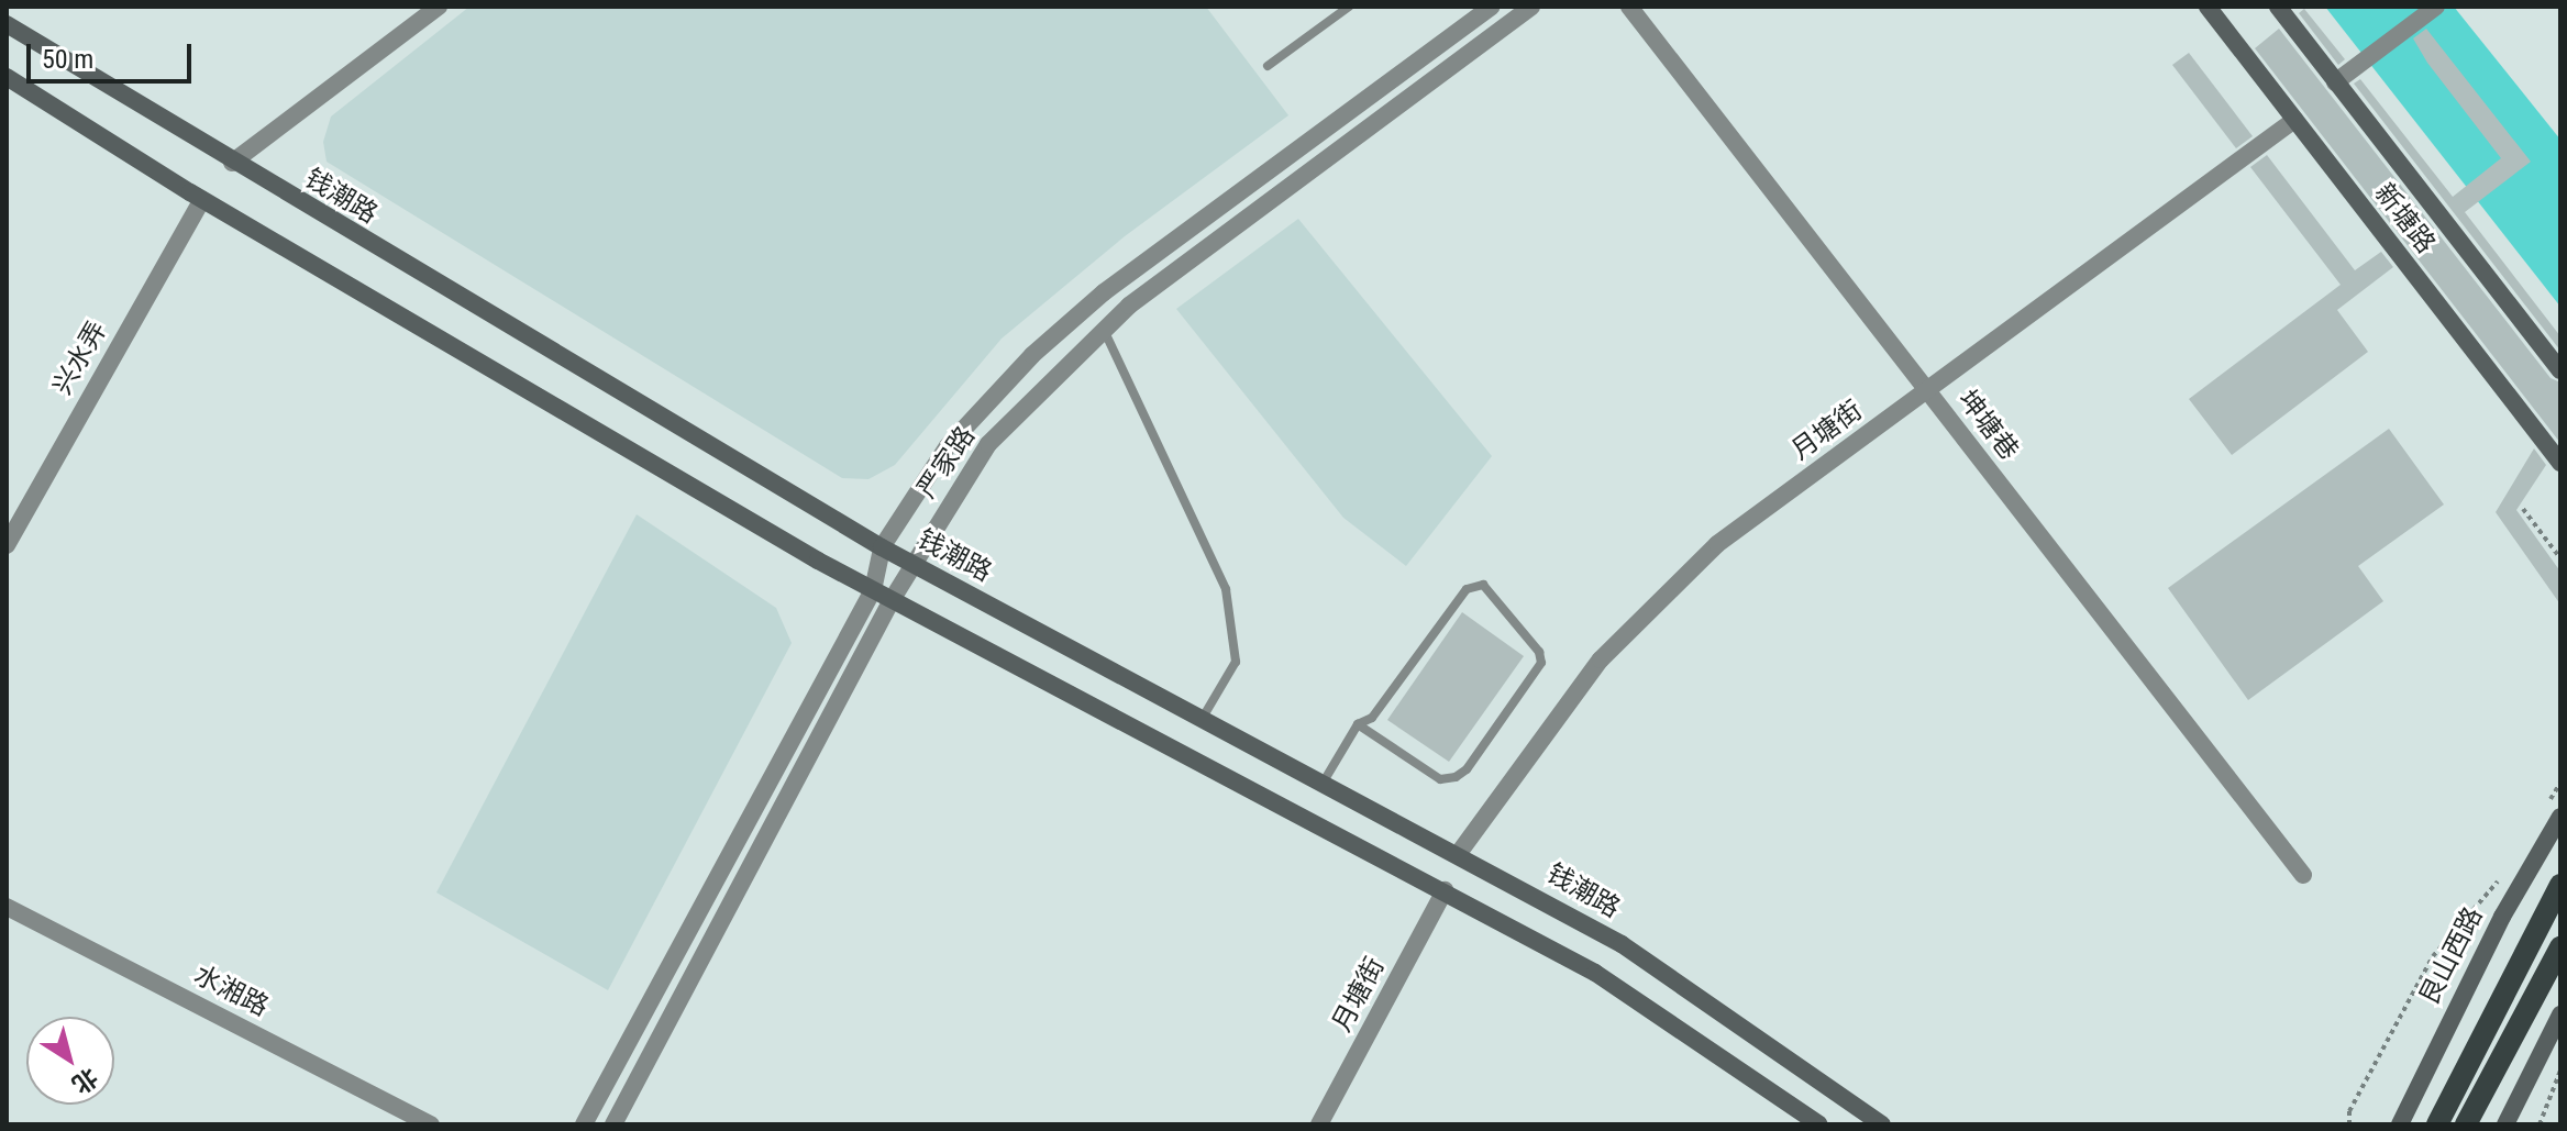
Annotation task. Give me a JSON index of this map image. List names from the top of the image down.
{
  "streets": {
    "main road": ["钱潮路", "新塘路", "艮山西路"],
    "street": [
      "兴水弄",
      "坤塘巷",
      "月塘街",
      "严家路",
      "水湘路"
    ]
  },
  "crossings": [
    ["钱潮路", "月塘街"],
    ["钱潮路", "严家路"],
    ["新塘路", "月塘街"],
    ["坤塘巷", "月塘街"]
  ],
  "scale_bar": "50 m",
  "north": "bottom right"
}
